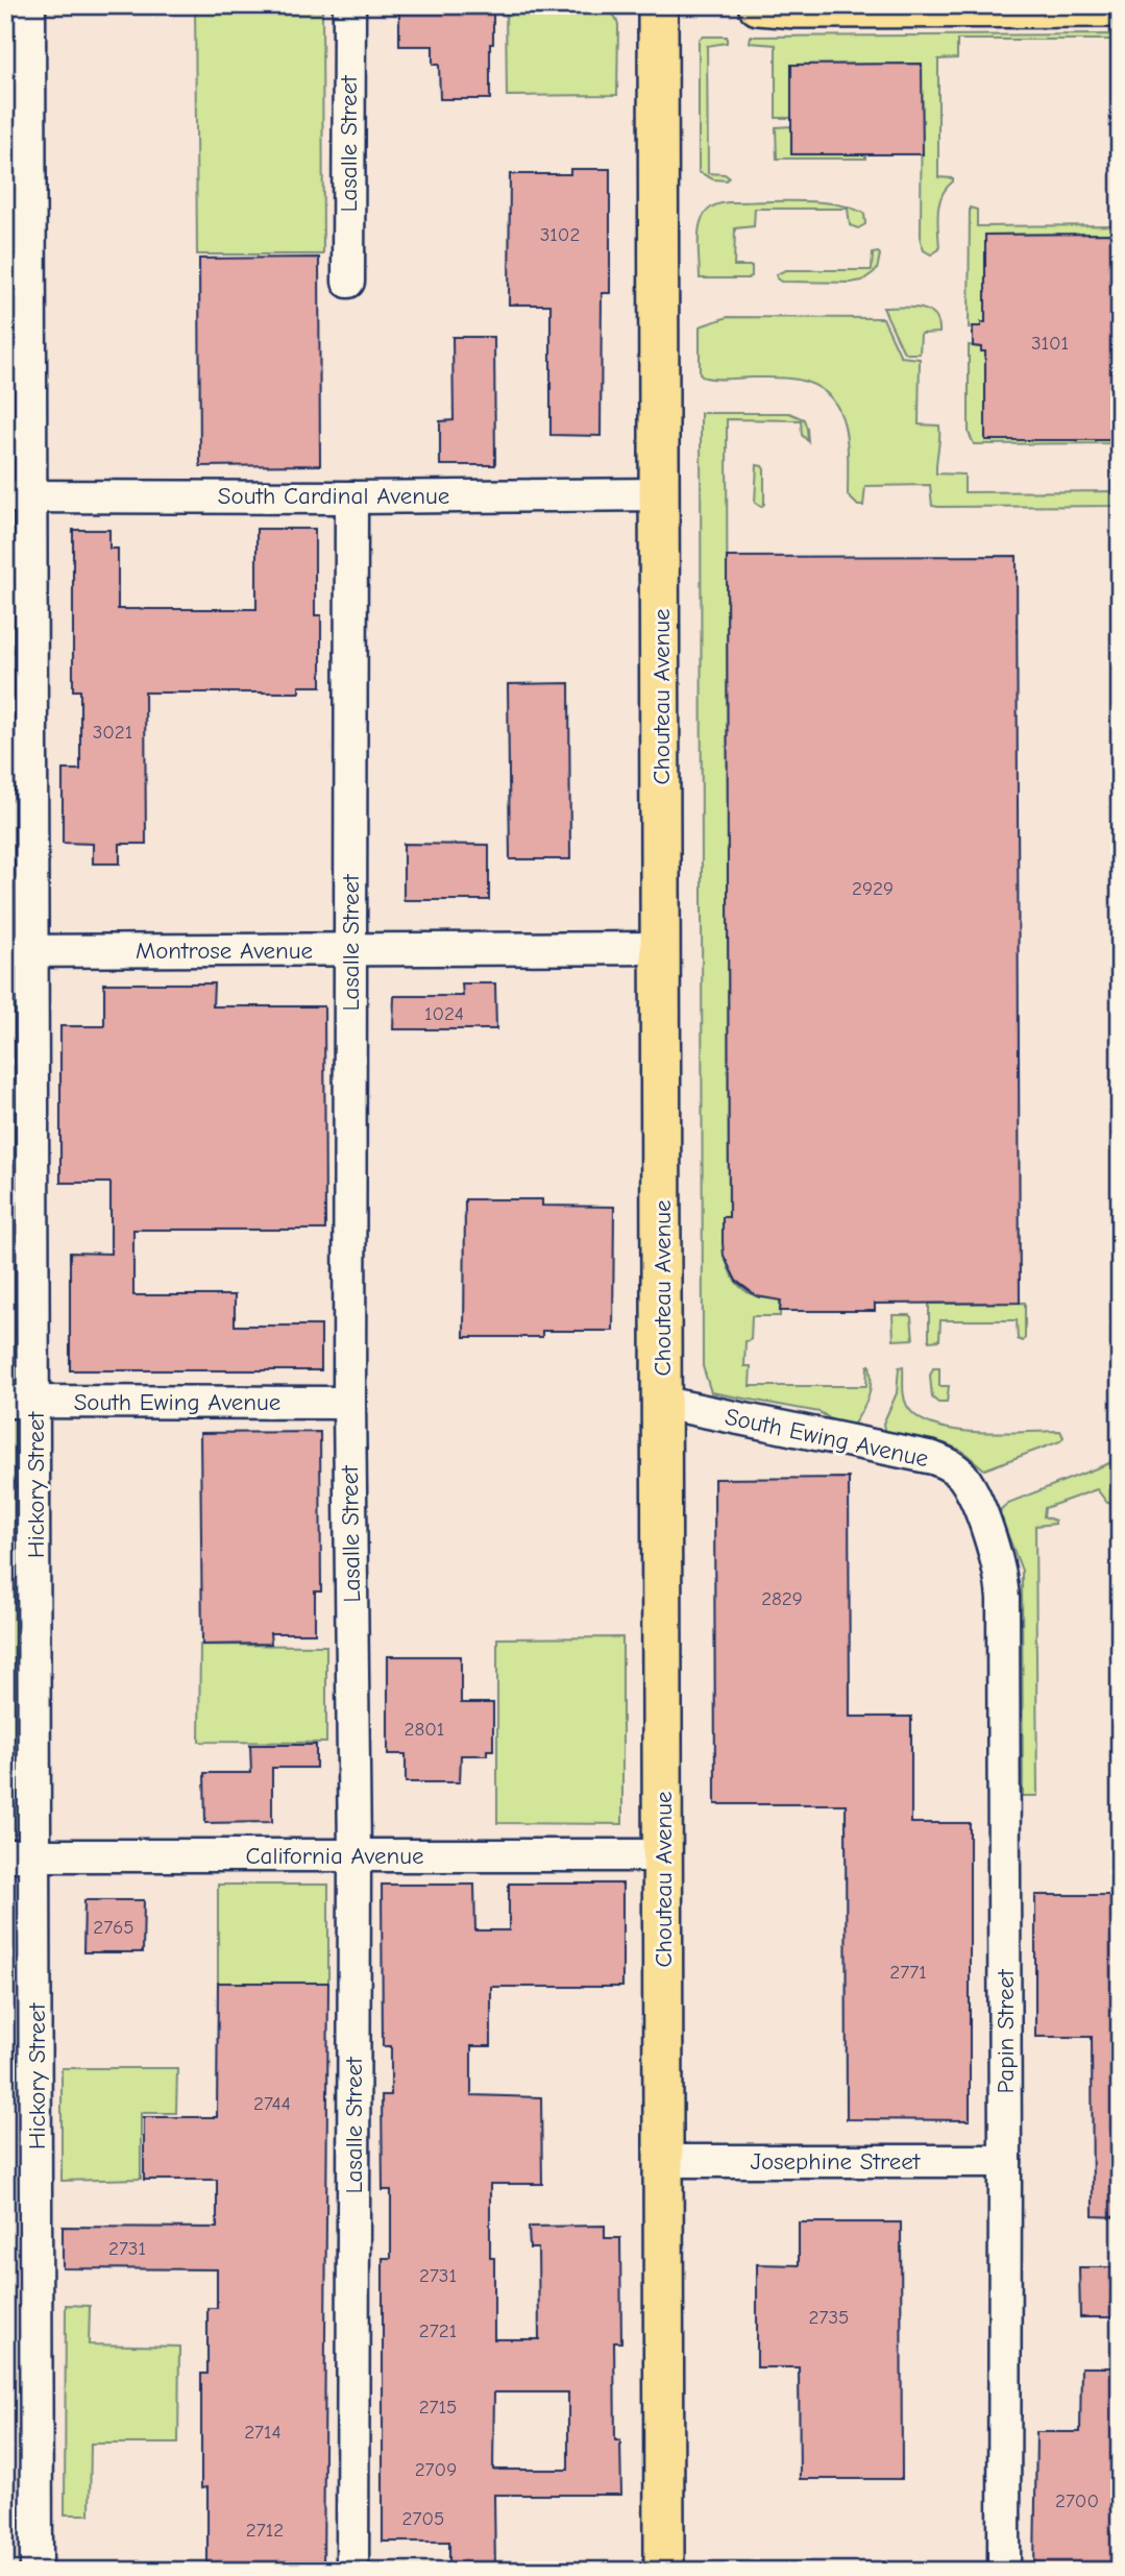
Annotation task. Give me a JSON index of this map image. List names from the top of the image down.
{
  "streets": {
    "main road": ["Chouteau Avenue"],
    "street": [
      "Lasalle Street",
      "South Cardinal Avenue",
      "Montrose Avenue",
      "South Ewing Avenue",
      "Hickory Street",
      "California Avenue",
      "Papin Street",
      "Josephine Street"
    ]
  },
  "crossings": [
    ["Lasalle Street", "South Cardinal Avenue"],
    ["Lasalle Street", "Montrose Avenue"],
    ["Lasalle Street", "South Ewing Avenue"],
    ["Lasalle Street", "California Avenue"],
    ["South Cardinal Avenue", "Chouteau Avenue"],
    ["South Cardinal Avenue", "Hickory Street"],
    ["Chouteau Avenue", "Montrose Avenue"],
    ["Chouteau Avenue", "South Ewing Avenue"],
    ["Chouteau Avenue", "California Avenue"],
    ["Chouteau Avenue", "Josephine Street"],
    ["Montrose Avenue", "Hickory Street"],
    ["South Ewing Avenue", "Hickory Street"],
    ["South Ewing Avenue", "Papin Street"],
    ["Hickory Street", "California Avenue"],
    ["Papin Street", "Josephine Street"]
  ],
  "house_numbers": [
    "3102",
    "3101",
    "3021",
    "2929",
    "1024",
    "2829",
    "2801",
    "2765",
    "2771",
    "2744",
    "2731",
    "2731",
    "2735",
    "2721",
    "2715",
    "2714",
    "2709",
    "2700",
    "2705",
    "2712"
  ]
}
